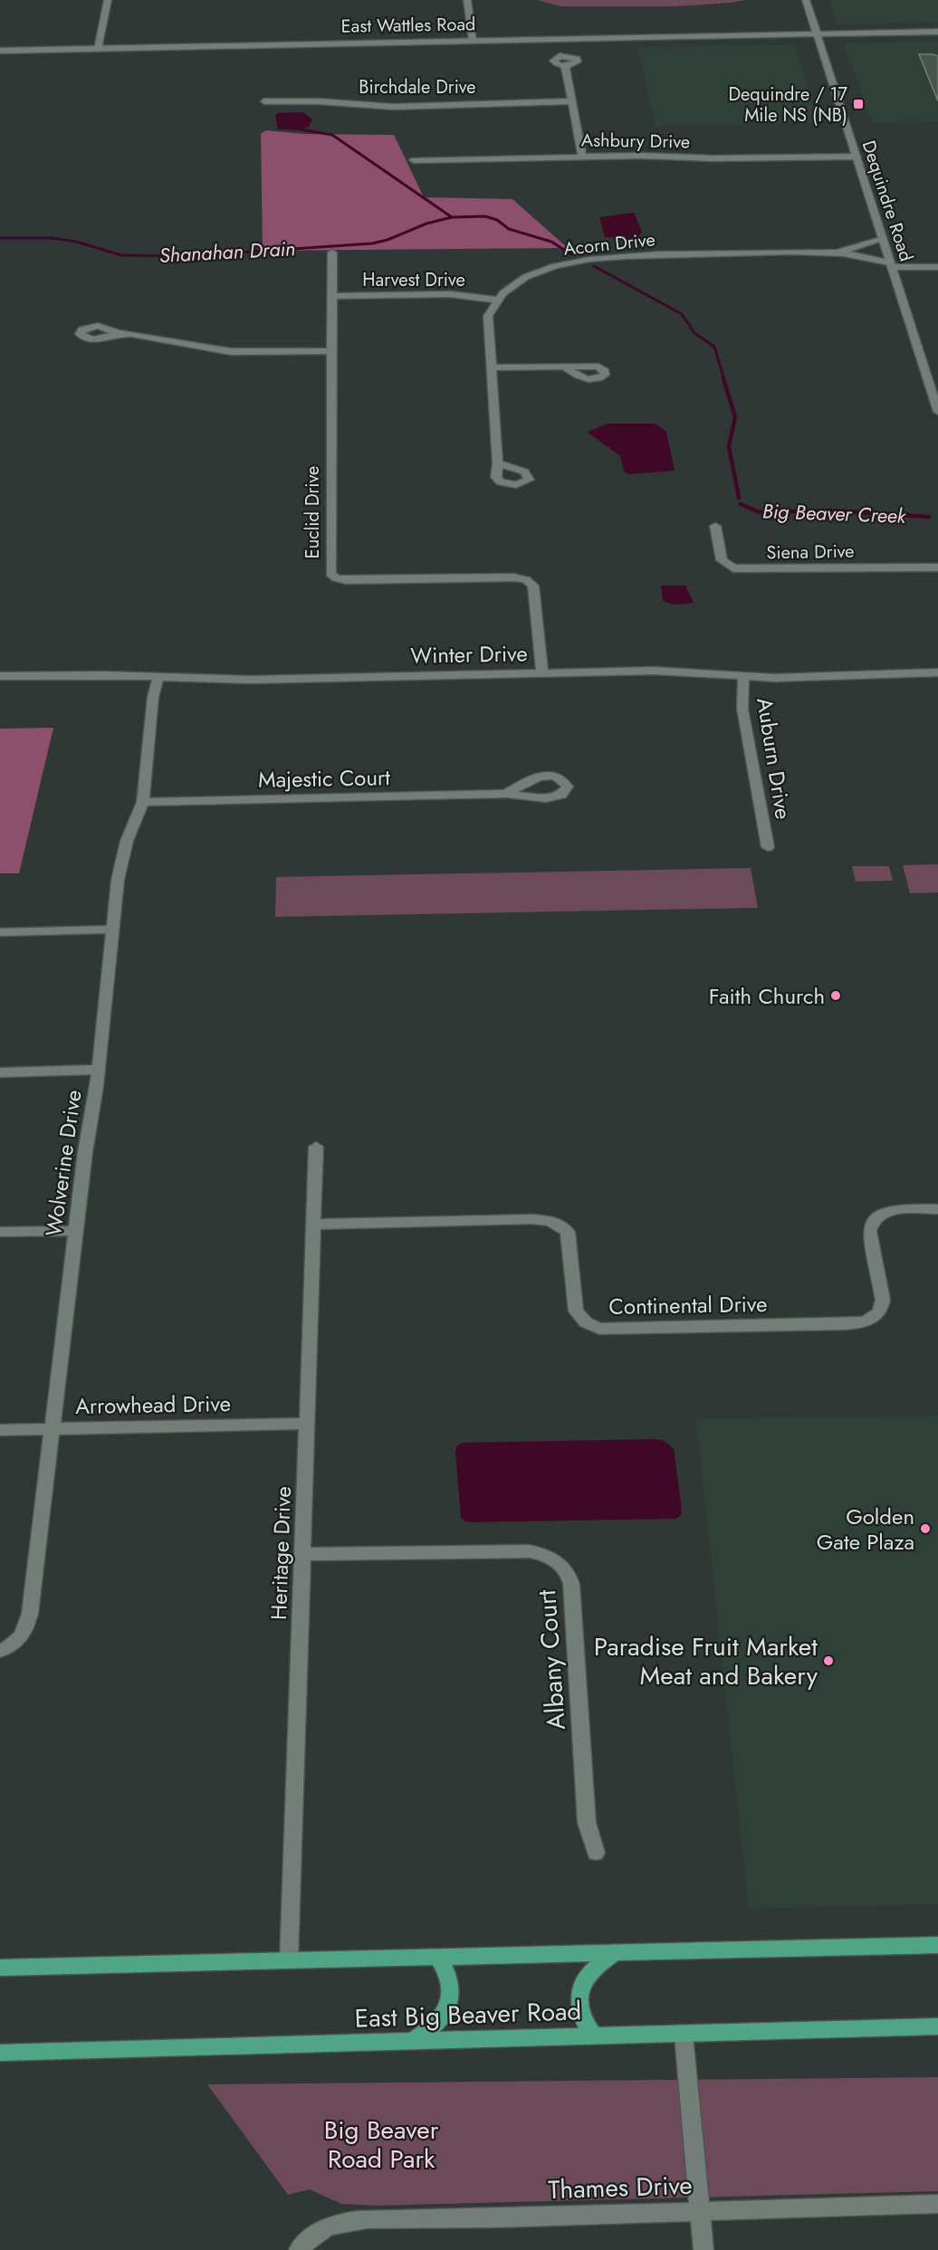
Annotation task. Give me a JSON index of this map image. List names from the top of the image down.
{
  "streets": {
    "main road": ["East Big Beaver Road"],
    "street": [
      "East Wattles Road",
      "Birchdale Drive",
      "Ashbury Drive",
      "Dequindre Road",
      "Acorn Drive",
      "Harvest Drive",
      "Euclid Drive",
      "Siena Drive",
      "Winter Drive",
      "Auburn Drive",
      "Majestic Court",
      "Wolverine Drive",
      "Continental Drive",
      "Arrowhead Drive",
      "Heritage Drive",
      "Albany Court",
      "Thames Drive"
    ]
  },
  "crossings": [
    ["East Wattles Road", "Dequindre Road"],
    ["Ashbury Drive", "Dequindre Road"],
    ["Dequindre Road", "Acorn Drive"],
    ["Acorn Drive", "Harvest Drive"],
    ["Harvest Drive", "Euclid Drive"],
    ["Euclid Drive", "Winter Drive"],
    ["Winter Drive", "Auburn Drive"],
    ["Winter Drive", "Wolverine Drive"],
    ["Majestic Court", "Wolverine Drive"],
    ["Wolverine Drive", "Arrowhead Drive"],
    ["Continental Drive", "Heritage Drive"],
    ["Arrowhead Drive", "Heritage Drive"],
    ["Heritage Drive", "Albany Court"]
  ],
  "water": ["Shanahan Drain", "Big Beaver Creek"],
  "parks": ["Big Beaver Road Park"],
  "places": {
    "transit": ["Dequindre / 17 Mile NS (NB)"],
    "other": ["Faith Church", "Golden Gate Plaza", "Paradise Fruit Market Meat and Bakery"]
  }
}
